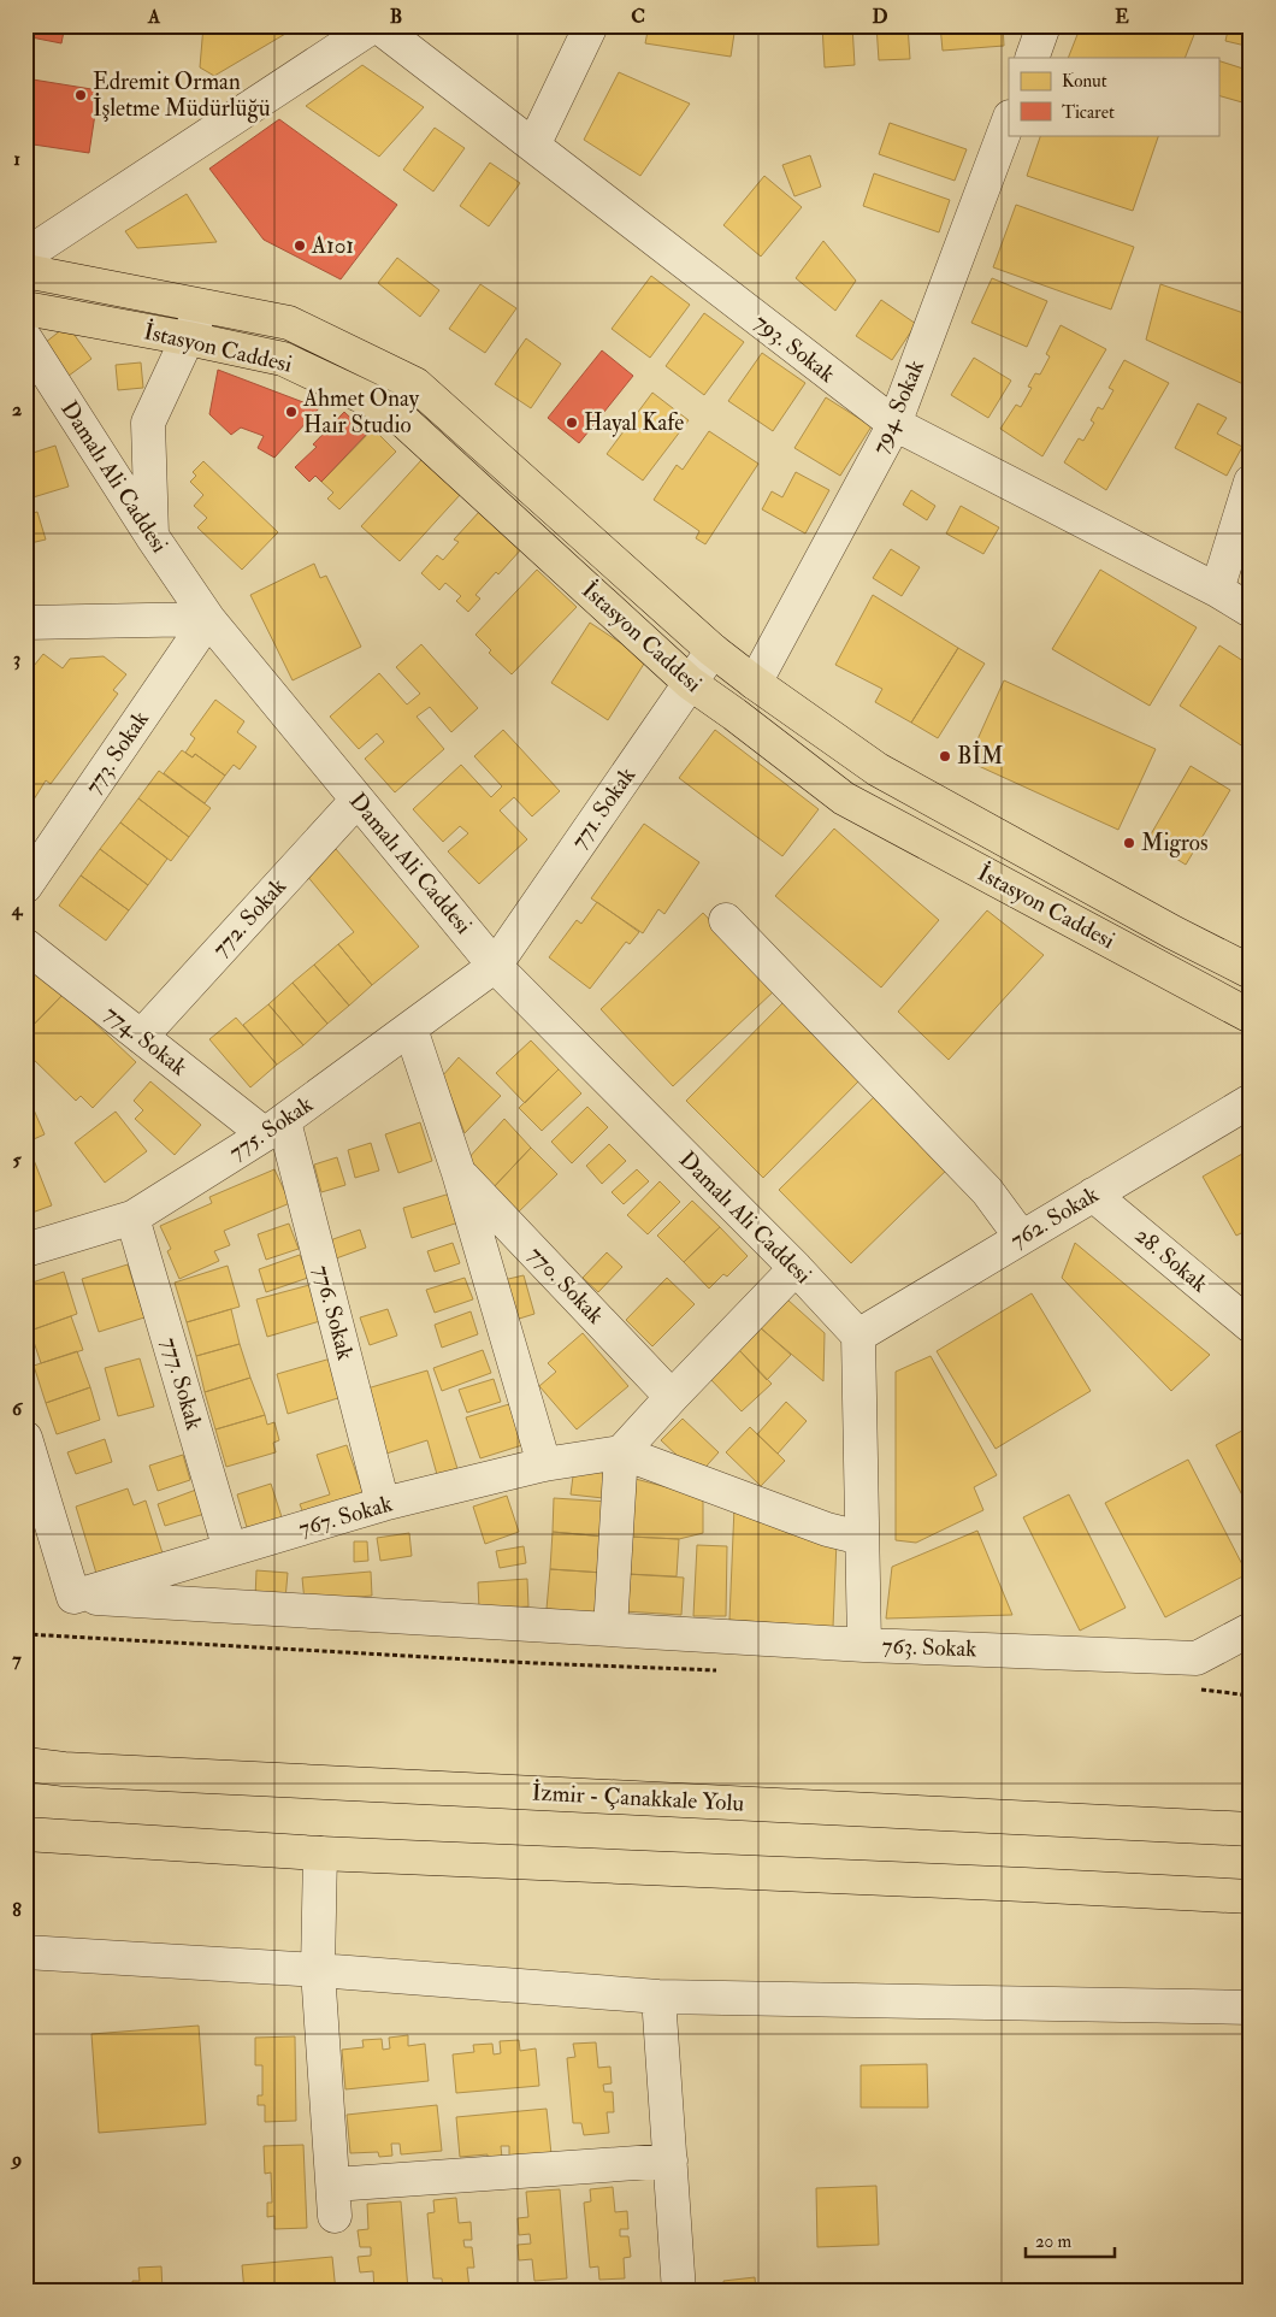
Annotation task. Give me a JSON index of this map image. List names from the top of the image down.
{
  "streets": {
    "main road": ["İstasyon Caddesi", "İzmir - Çanakkale Yolu"],
    "street": [
      "793. Sokak",
      "794. Sokak",
      "Damalı Ali Caddesi",
      "773. Sokak",
      "771. Sokak",
      "772. Sokak",
      "774. Sokak",
      "775. Sokak",
      "762. Sokak",
      "28. Sokak",
      "770. Sokak",
      "776. Sokak",
      "777. Sokak",
      "767. Sokak",
      "763. Sokak"
    ]
  },
  "crossings": [
    ["İstasyon Caddesi", "794. Sokak"],
    ["İstasyon Caddesi", "771. Sokak"],
    ["793. Sokak", "794. Sokak"],
    ["Damalı Ali Caddesi", "773. Sokak"],
    ["Damalı Ali Caddesi", "771. Sokak"],
    ["Damalı Ali Caddesi", "772. Sokak"],
    ["Damalı Ali Caddesi", "775. Sokak"],
    ["Damalı Ali Caddesi", "762. Sokak"],
    ["Damalı Ali Caddesi", "763. Sokak"],
    ["771. Sokak", "775. Sokak"],
    ["772. Sokak", "774. Sokak"],
    ["774. Sokak", "775. Sokak"],
    ["774. Sokak", "776. Sokak"],
    ["775. Sokak", "770. Sokak"],
    ["775. Sokak", "776. Sokak"],
    ["775. Sokak", "777. Sokak"],
    ["762. Sokak", "28. Sokak"],
    ["762. Sokak", "763. Sokak"],
    ["770. Sokak", "767. Sokak"],
    ["776. Sokak", "767. Sokak"],
    ["777. Sokak", "767. Sokak"],
    ["767. Sokak", "763. Sokak"]
  ],
  "places": [
    "Edremit Orman İşletme Müdürlüğü",
    "A101",
    "Ahmet Onay Hair Studio",
    "Hayal Kafe",
    "BİM",
    "Migros"
  ],
  "legend": ["Konut", "Ticaret"],
  "scale_bar": "20 m",
  "grid": {
    "columns": [
      "A",
      "B",
      "C",
      "D",
      "E"
    ],
    "rows": [
      "1",
      "2",
      "3",
      "4",
      "5",
      "6",
      "7",
      "8",
      "9"
    ]
  }
}
